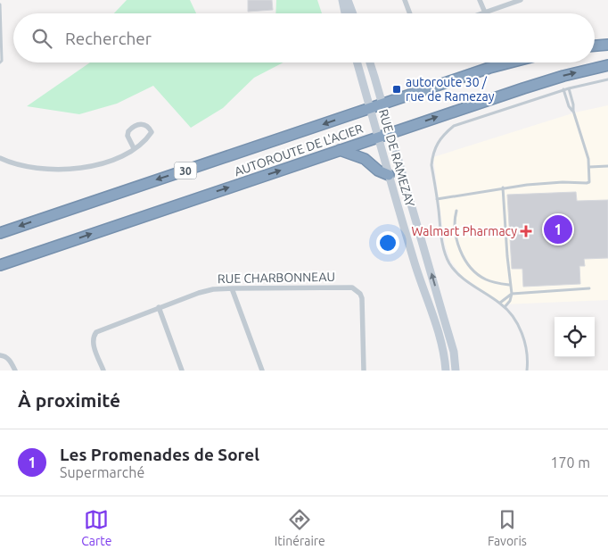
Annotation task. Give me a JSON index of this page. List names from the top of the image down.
{
  "streets": {
    "highway": ["AUTOROUTE DE L'ACIER", "30"],
    "street": ["RUE DE RAMEZAY", "RUE CHARBONNEAU"]
  },
  "crossings": [
    ["AUTOROUTE DE L'ACIER", "RUE DE RAMEZAY"]
  ],
  "places": {
    "transit": ["autoroute 30 / rue de Ramezay"],
    "health": ["Walmart Pharmacy"]
  },
  "page": {
    "search": "Rechercher",
    "pins": "1",
    "heading": "À proximité",
    "list": [
      {
        "mark": "1",
        "name": "Les Promenades de Sorel",
        "note": "Supermarché",
        "value": "170 m"
      }
    ],
    "nav": ["Carte", "Itinéraire", "Favoris"]
  }
}
